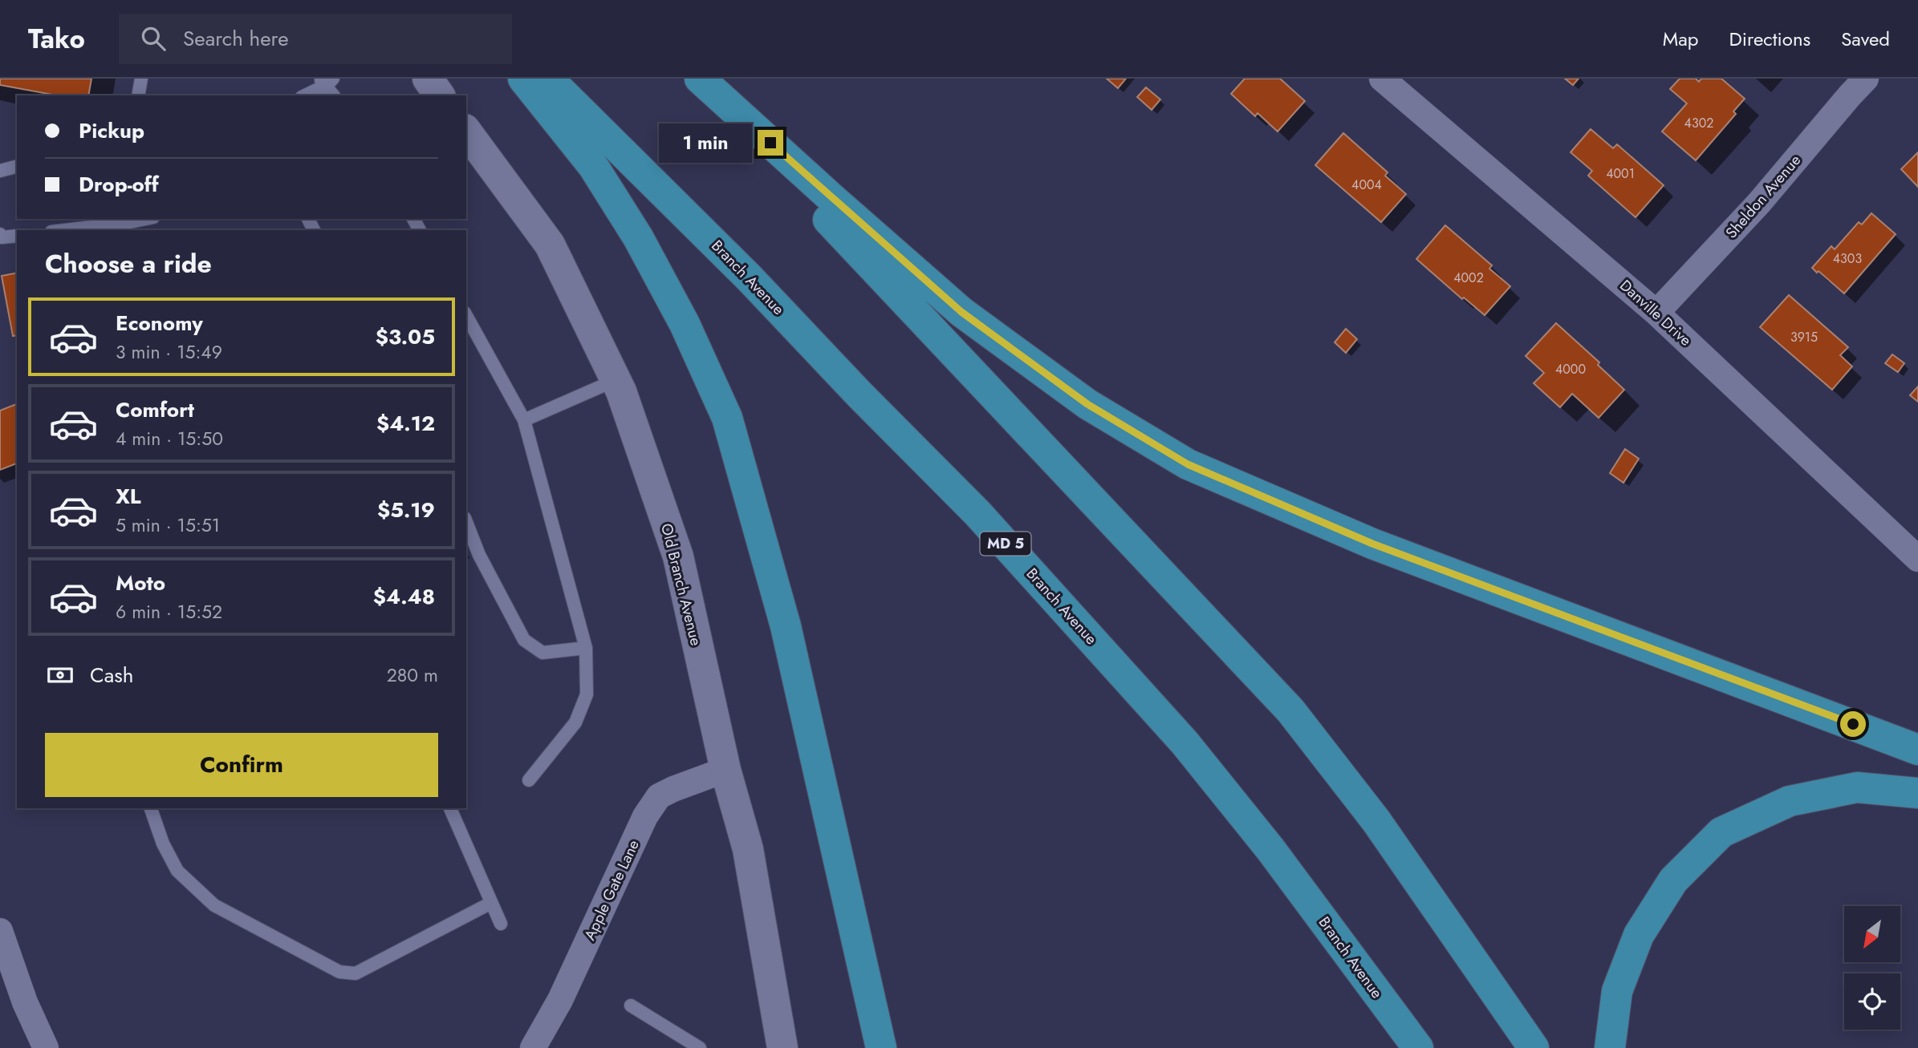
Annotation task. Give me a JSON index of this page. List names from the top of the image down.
{
  "streets": {
    "highway": ["Branch Avenue", "MD 5"],
    "street": [
      "Sheldon Avenue",
      "Danville Drive",
      "Old Branch Avenue",
      "Apple Gate Lane"
    ]
  },
  "crossings": [
    ["Sheldon Avenue", "Danville Drive"],
    ["Old Branch Avenue", "Apple Gate Lane"]
  ],
  "house_numbers": [
    "4302",
    "4001",
    "4004",
    "4303",
    "4002",
    "3915",
    "4000"
  ],
  "north": "bottom left",
  "page": {
    "header": "Tako",
    "search": "Search here",
    "nav": ["Map", "Directions", "Saved"],
    "banner": ["Pickup", "Drop-off"],
    "bubble": "1 min",
    "heading": "Choose a ride",
    "list": [
      {
        "name": "Economy",
        "note": "3 min · 15:49",
        "value": "$3.05"
      },
      {
        "name": "Comfort",
        "note": "4 min · 15:50",
        "value": "$4.12"
      },
      {
        "name": "XL",
        "note": "5 min · 15:51",
        "value": "$5.19"
      },
      {
        "name": "Moto",
        "note": "6 min · 15:52",
        "value": "$4.48"
      }
    ],
    "pay": ["Cash", "280 m"],
    "buttons": "Confirm"
  }
}
